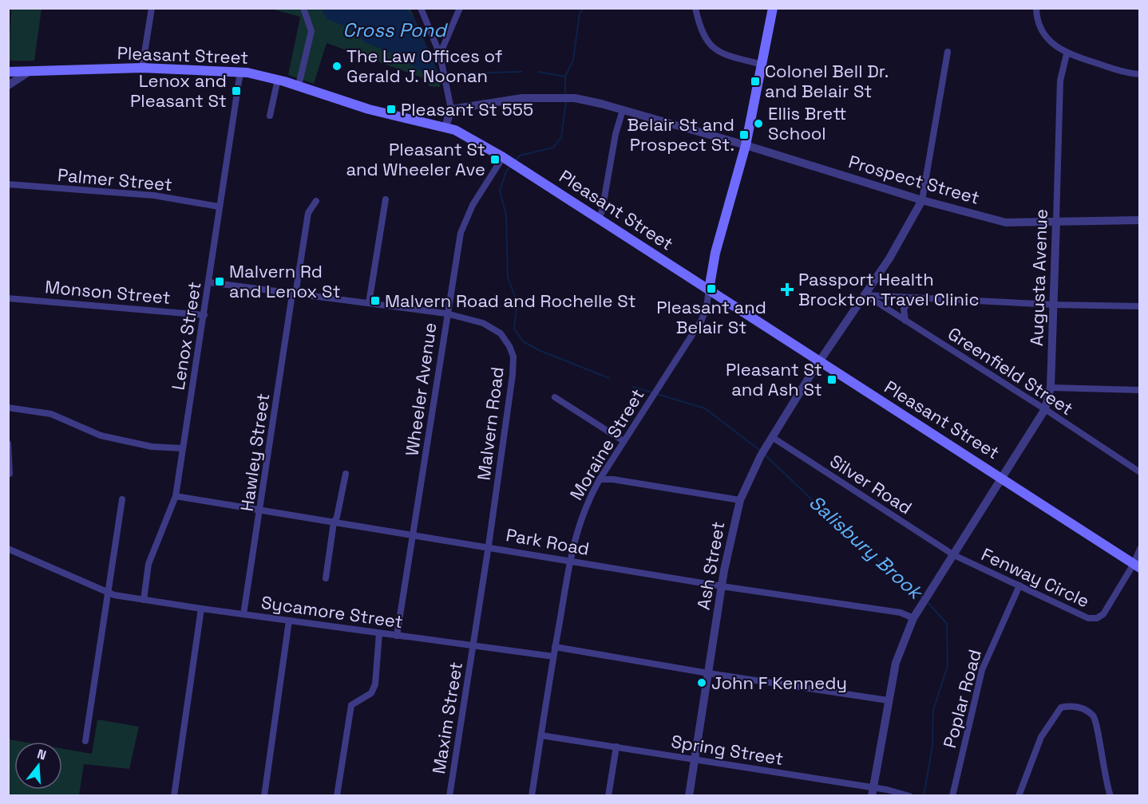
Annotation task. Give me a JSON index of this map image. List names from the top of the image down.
{
  "streets": {
    "main road": ["Pleasant Street"],
    "street": [
      "Palmer Street",
      "Prospect Street",
      "Augusta Avenue",
      "Monson Street",
      "Lenox Street",
      "Greenfield Street",
      "Wheeler Avenue",
      "Malvern Road",
      "Moraine Street",
      "Hawley Street",
      "Silver Road",
      "Park Road",
      "Ash Street",
      "Fenway Circle",
      "Sycamore Street",
      "Poplar Road",
      "Maxim Street",
      "Spring Street"
    ]
  },
  "crossings": [
    ["Pleasant Street", "Augusta Avenue"],
    ["Pleasant Street", "Lenox Street"],
    ["Pleasant Street", "Wheeler Avenue"],
    ["Pleasant Street", "Moraine Street"],
    ["Pleasant Street", "Ash Street"],
    ["Pleasant Street", "Fenway Circle"],
    ["Palmer Street", "Lenox Street"],
    ["Prospect Street", "Augusta Avenue"],
    ["Prospect Street", "Ash Street"],
    ["Augusta Avenue", "Greenfield Street"],
    ["Augusta Avenue", "Silver Road"],
    ["Augusta Avenue", "Park Road"],
    ["Augusta Avenue", "Fenway Circle"],
    ["Augusta Avenue", "Spring Street"],
    ["Monson Street", "Lenox Street"],
    ["Lenox Street", "Malvern Road"],
    ["Lenox Street", "Park Road"],
    ["Lenox Street", "Sycamore Street"],
    ["Greenfield Street", "Ash Street"],
    ["Wheeler Avenue", "Malvern Road"],
    ["Wheeler Avenue", "Park Road"],
    ["Wheeler Avenue", "Sycamore Street"],
    ["Malvern Road", "Hawley Street"],
    ["Malvern Road", "Park Road"],
    ["Malvern Road", "Sycamore Street"],
    ["Malvern Road", "Maxim Street"],
    ["Moraine Street", "Park Road"],
    ["Moraine Street", "Sycamore Street"],
    ["Moraine Street", "Spring Street"],
    ["Hawley Street", "Park Road"],
    ["Hawley Street", "Sycamore Street"],
    ["Silver Road", "Ash Street"],
    ["Silver Road", "Fenway Circle"],
    ["Park Road", "Ash Street"],
    ["Ash Street", "Spring Street"],
    ["Fenway Circle", "Poplar Road"],
    ["Sycamore Street", "Maxim Street"]
  ],
  "water": ["Cross Pond", "Salisbury Brook"],
  "places": {
    "other": ["The Law Offices of Gerald J. Noonan", "Ellis Brett School", "John F Kennedy"],
    "transit": [
      "Colonel Bell Dr. and Belair St",
      "Lenox and Pleasant St",
      "Pleasant St 555",
      "Belair St and Prospect St.",
      "Pleasant St and Wheeler Ave",
      "Malvern Rd and Lenox St",
      "Pleasant and Belair St",
      "Malvern Road and Rochelle St",
      "Pleasant St and Ash St"
    ],
    "health": ["Passport Health Brockton Travel Clinic"]
  },
  "north": "top"
}
